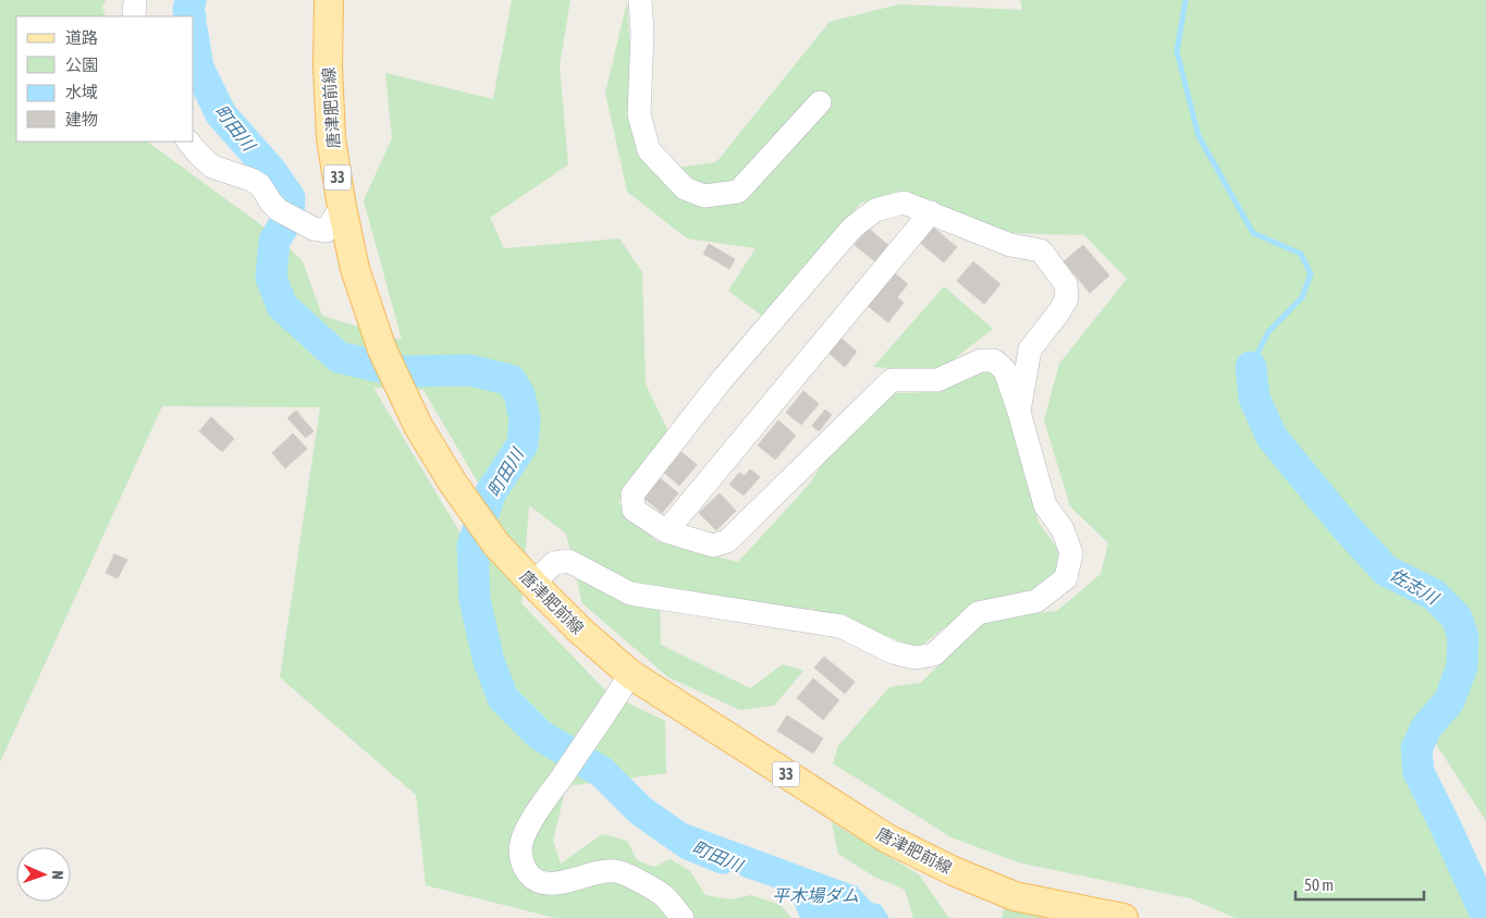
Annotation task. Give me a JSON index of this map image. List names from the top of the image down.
{
  "streets": {
    "main road": ["唐津肥前線", "33"]
  },
  "water": ["町田川", "佐志川", "平木場ダム"],
  "legend": [
    "道路",
    "公園",
    "水域",
    "建物"
  ],
  "scale_bar": "50 m",
  "north": "right"
}
